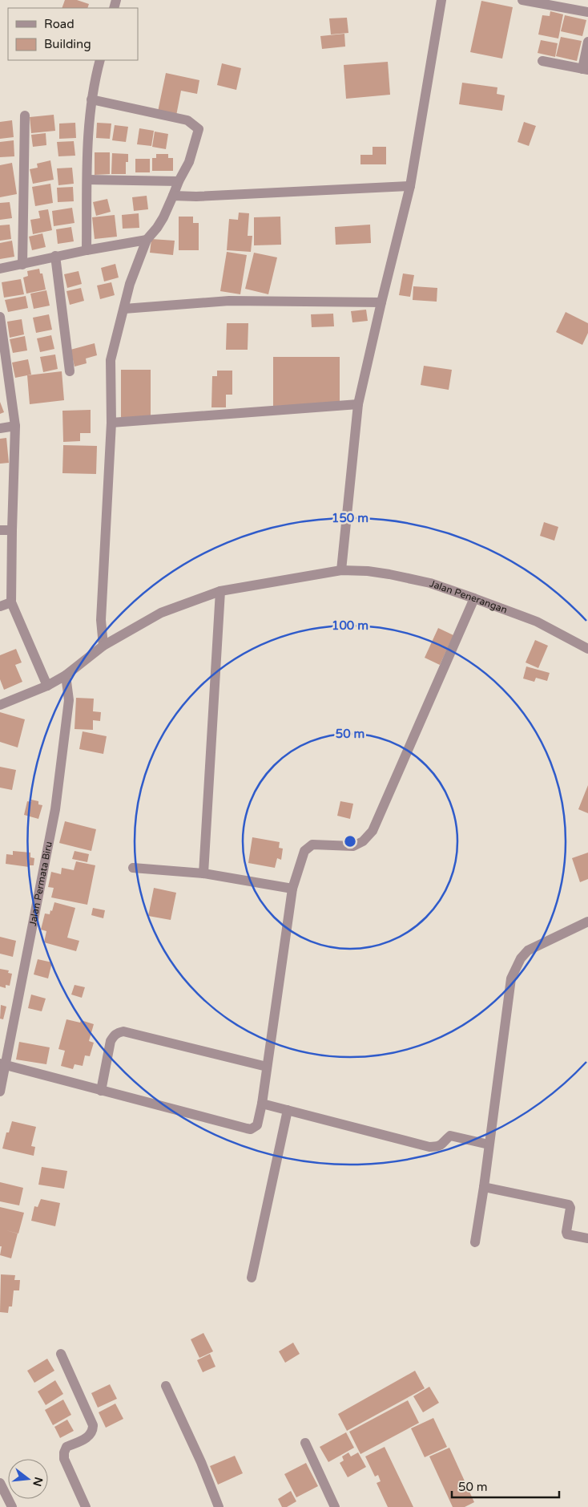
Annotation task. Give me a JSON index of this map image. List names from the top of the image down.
{
  "streets": {
    "street": ["Jalan Penerangan", "Jalan Permata Biru"]
  },
  "crossings": [
    ["Jalan Penerangan", "Jalan Permata Biru"]
  ],
  "legend": ["Road", "Building"],
  "scale_bar": "50 m",
  "north": "right",
  "rings": ["150 m", "100 m", "50 m"]
}
